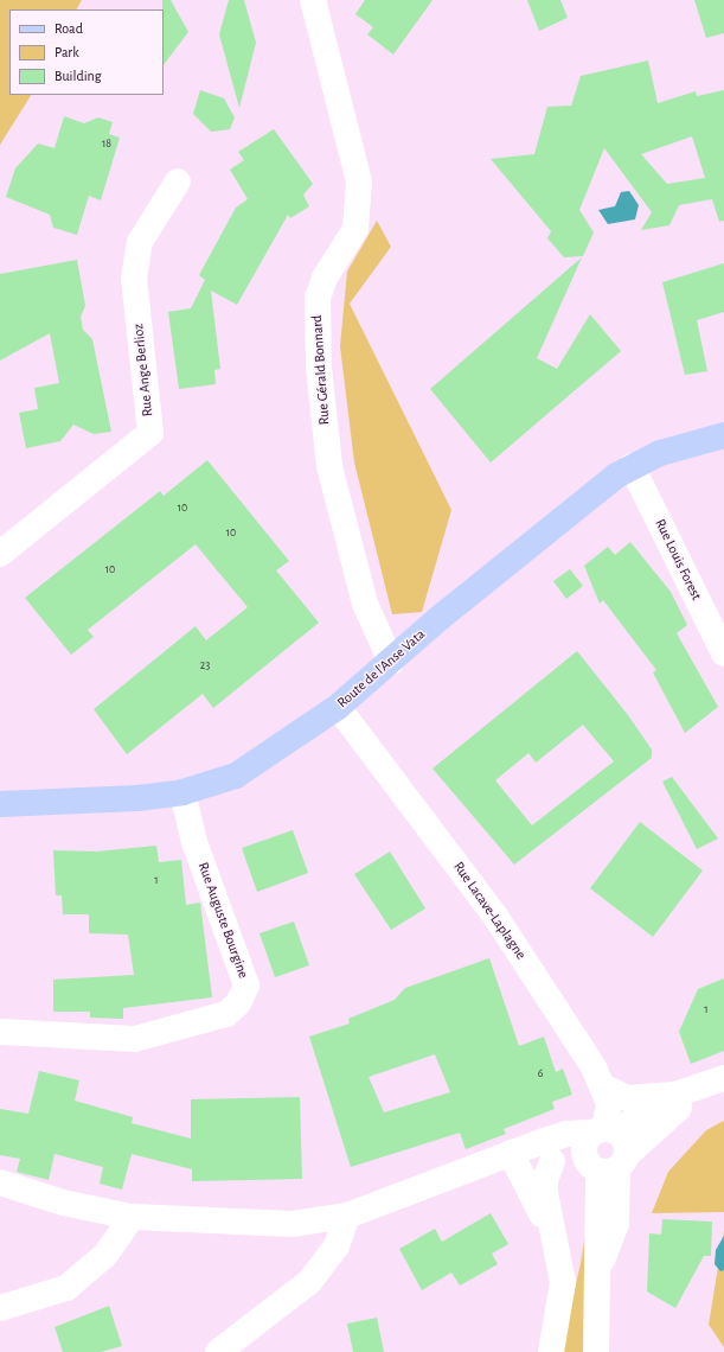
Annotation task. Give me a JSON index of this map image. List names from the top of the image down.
{
  "streets": {
    "main road": ["Route de l'Anse Vata"],
    "street": [
      "Rue Ange Berlioz",
      "Rue Gérald Bonnard",
      "Rue Louis Forest",
      "Rue Lacave-Laplagne",
      "Rue Auguste Bourgine"
    ]
  },
  "crossings": [
    ["Rue Gérald Bonnard", "Route de l'Anse Vata"],
    ["Rue Louis Forest", "Route de l'Anse Vata"],
    ["Route de l'Anse Vata", "Rue Lacave-Laplagne"],
    ["Route de l'Anse Vata", "Rue Auguste Bourgine"]
  ],
  "house_numbers": [
    "18",
    "10",
    "10",
    "10",
    "23",
    "1",
    "1",
    "6"
  ],
  "legend": ["Road", "Park", "Building"]
}
